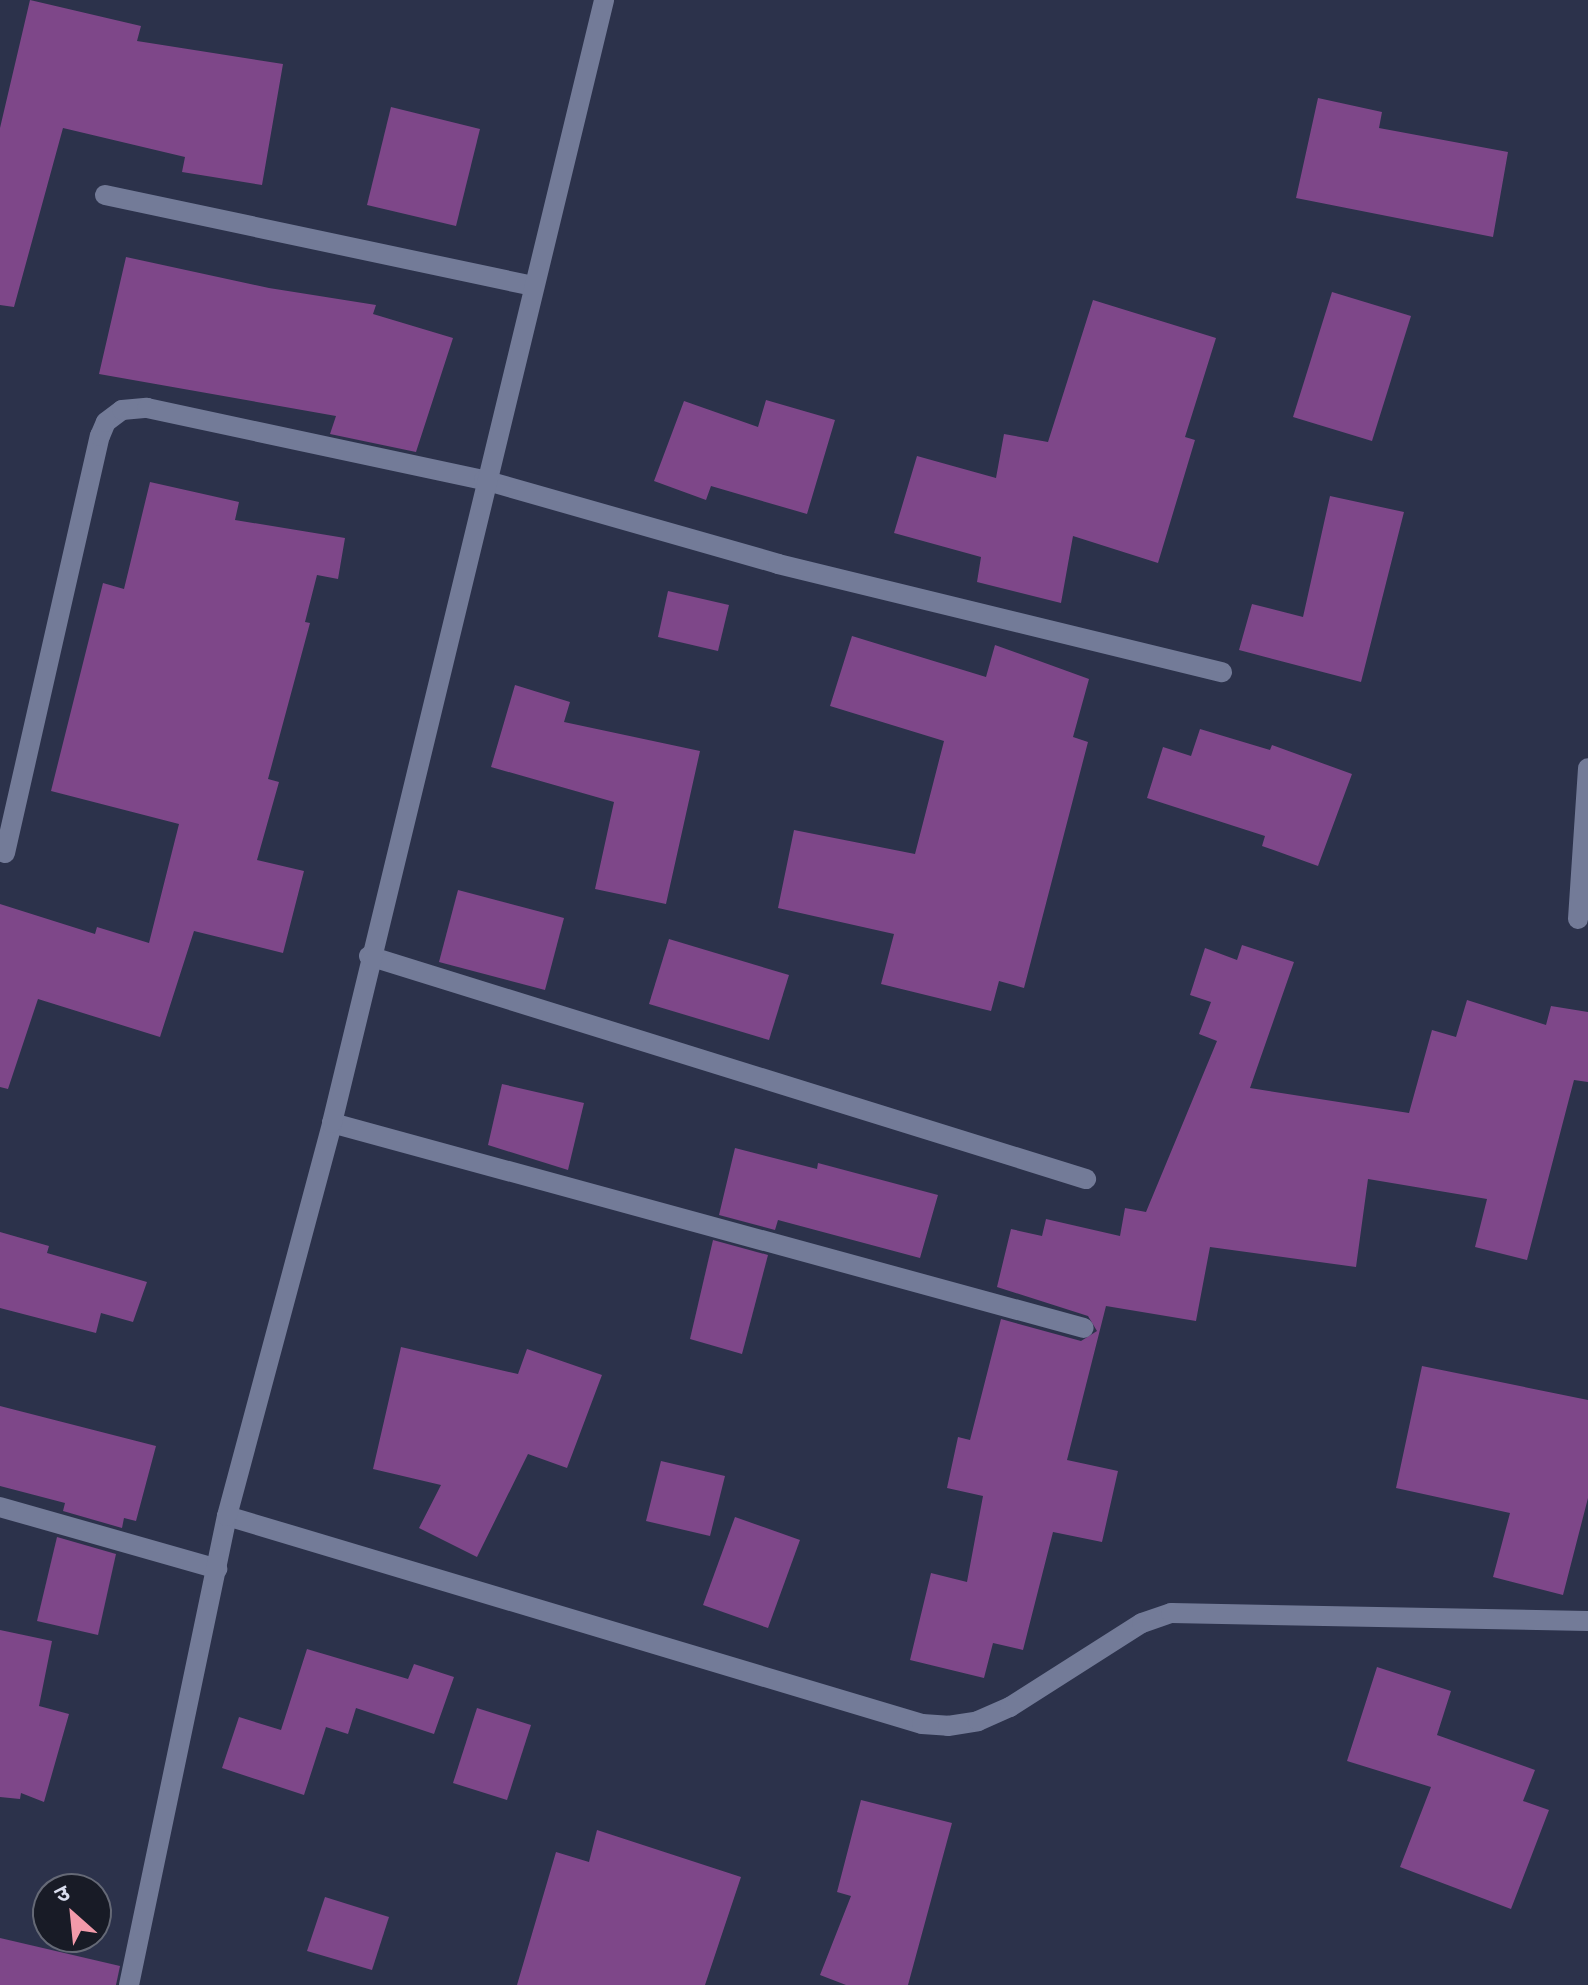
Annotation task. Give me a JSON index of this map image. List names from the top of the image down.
{
  "north": "top left"
}
